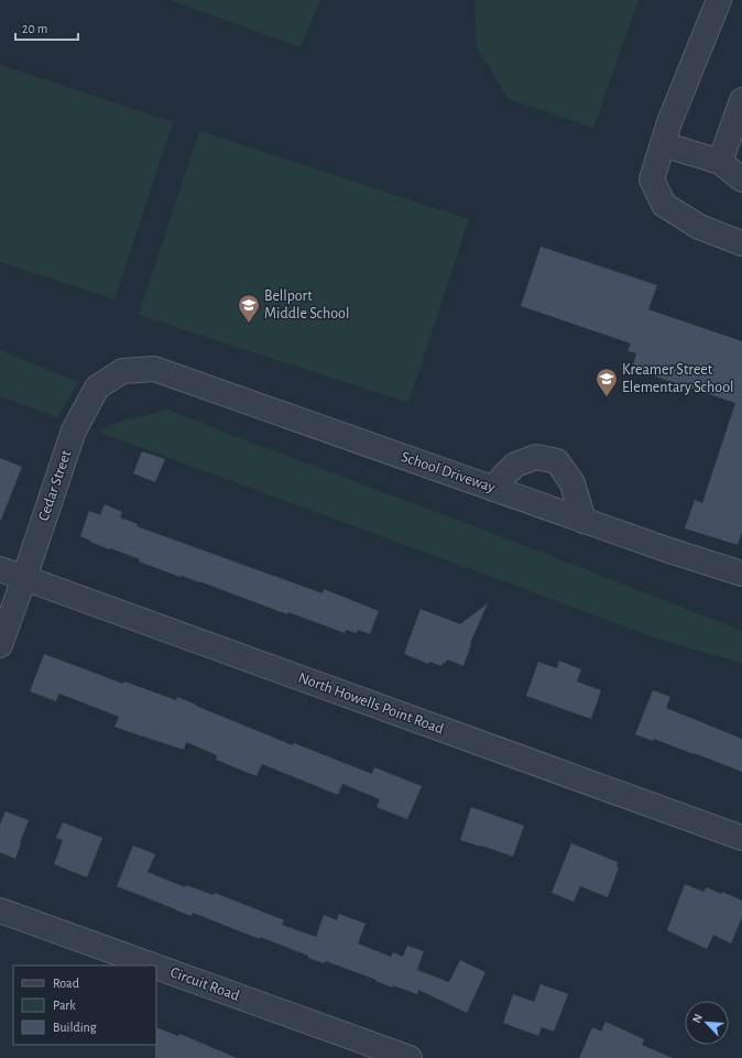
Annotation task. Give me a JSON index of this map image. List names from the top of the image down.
{
  "streets": {
    "street": [
      "School Driveway",
      "Cedar Street",
      "North Howells Point Road",
      "Circuit Road"
    ]
  },
  "crossings": [
    ["School Driveway", "Cedar Street"],
    ["Cedar Street", "North Howells Point Road"]
  ],
  "places": {
    "school or university": ["Bellport Middle School", "Kreamer Street Elementary School"]
  },
  "legend": ["Road", "Park", "Building"],
  "scale_bar": "20 m",
  "north": "top left"
}
